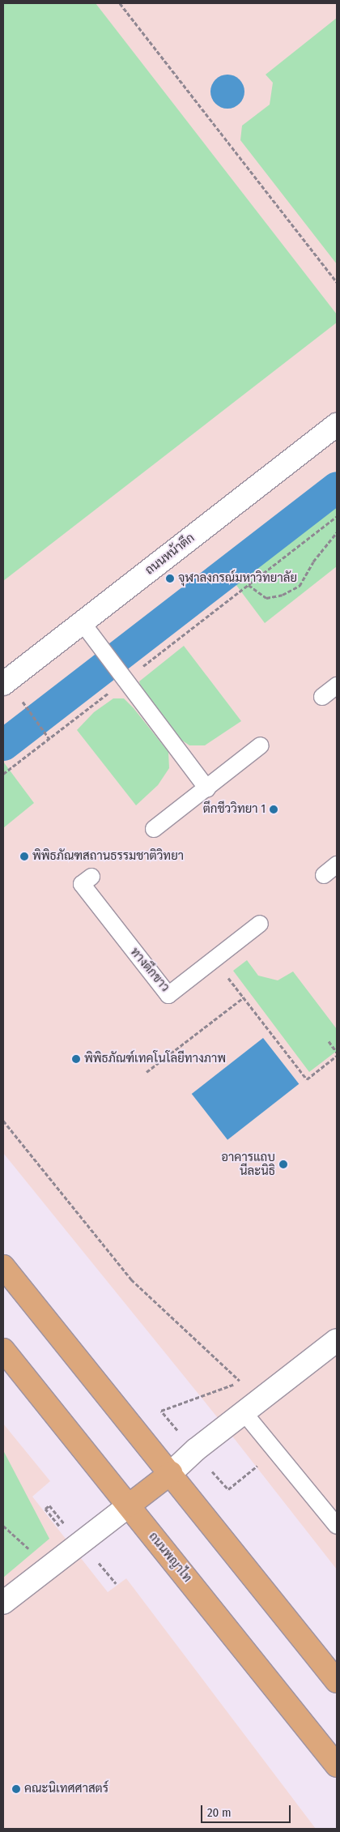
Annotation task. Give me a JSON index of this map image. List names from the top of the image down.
{
  "streets": {
    "main road": ["ถนนพญาไท"],
    "street": ["ถนนหน้าตึก"],
    "lane": ["ทางตึกขาว"]
  },
  "places": [
    "จุฬาลงกรณ์มหาวิทยาลัย",
    "ตึกชีววิทยา 1",
    "พิพิธภัณฑสถานธรรมชาติวิทยา",
    "พิพิธภัณฑ์เทคโนโลยีทางภาพ",
    "อาคารแถบ นีละนิธิ",
    "คณะนิเทศศาสตร์"
  ],
  "scale_bar": "20 m"
}
